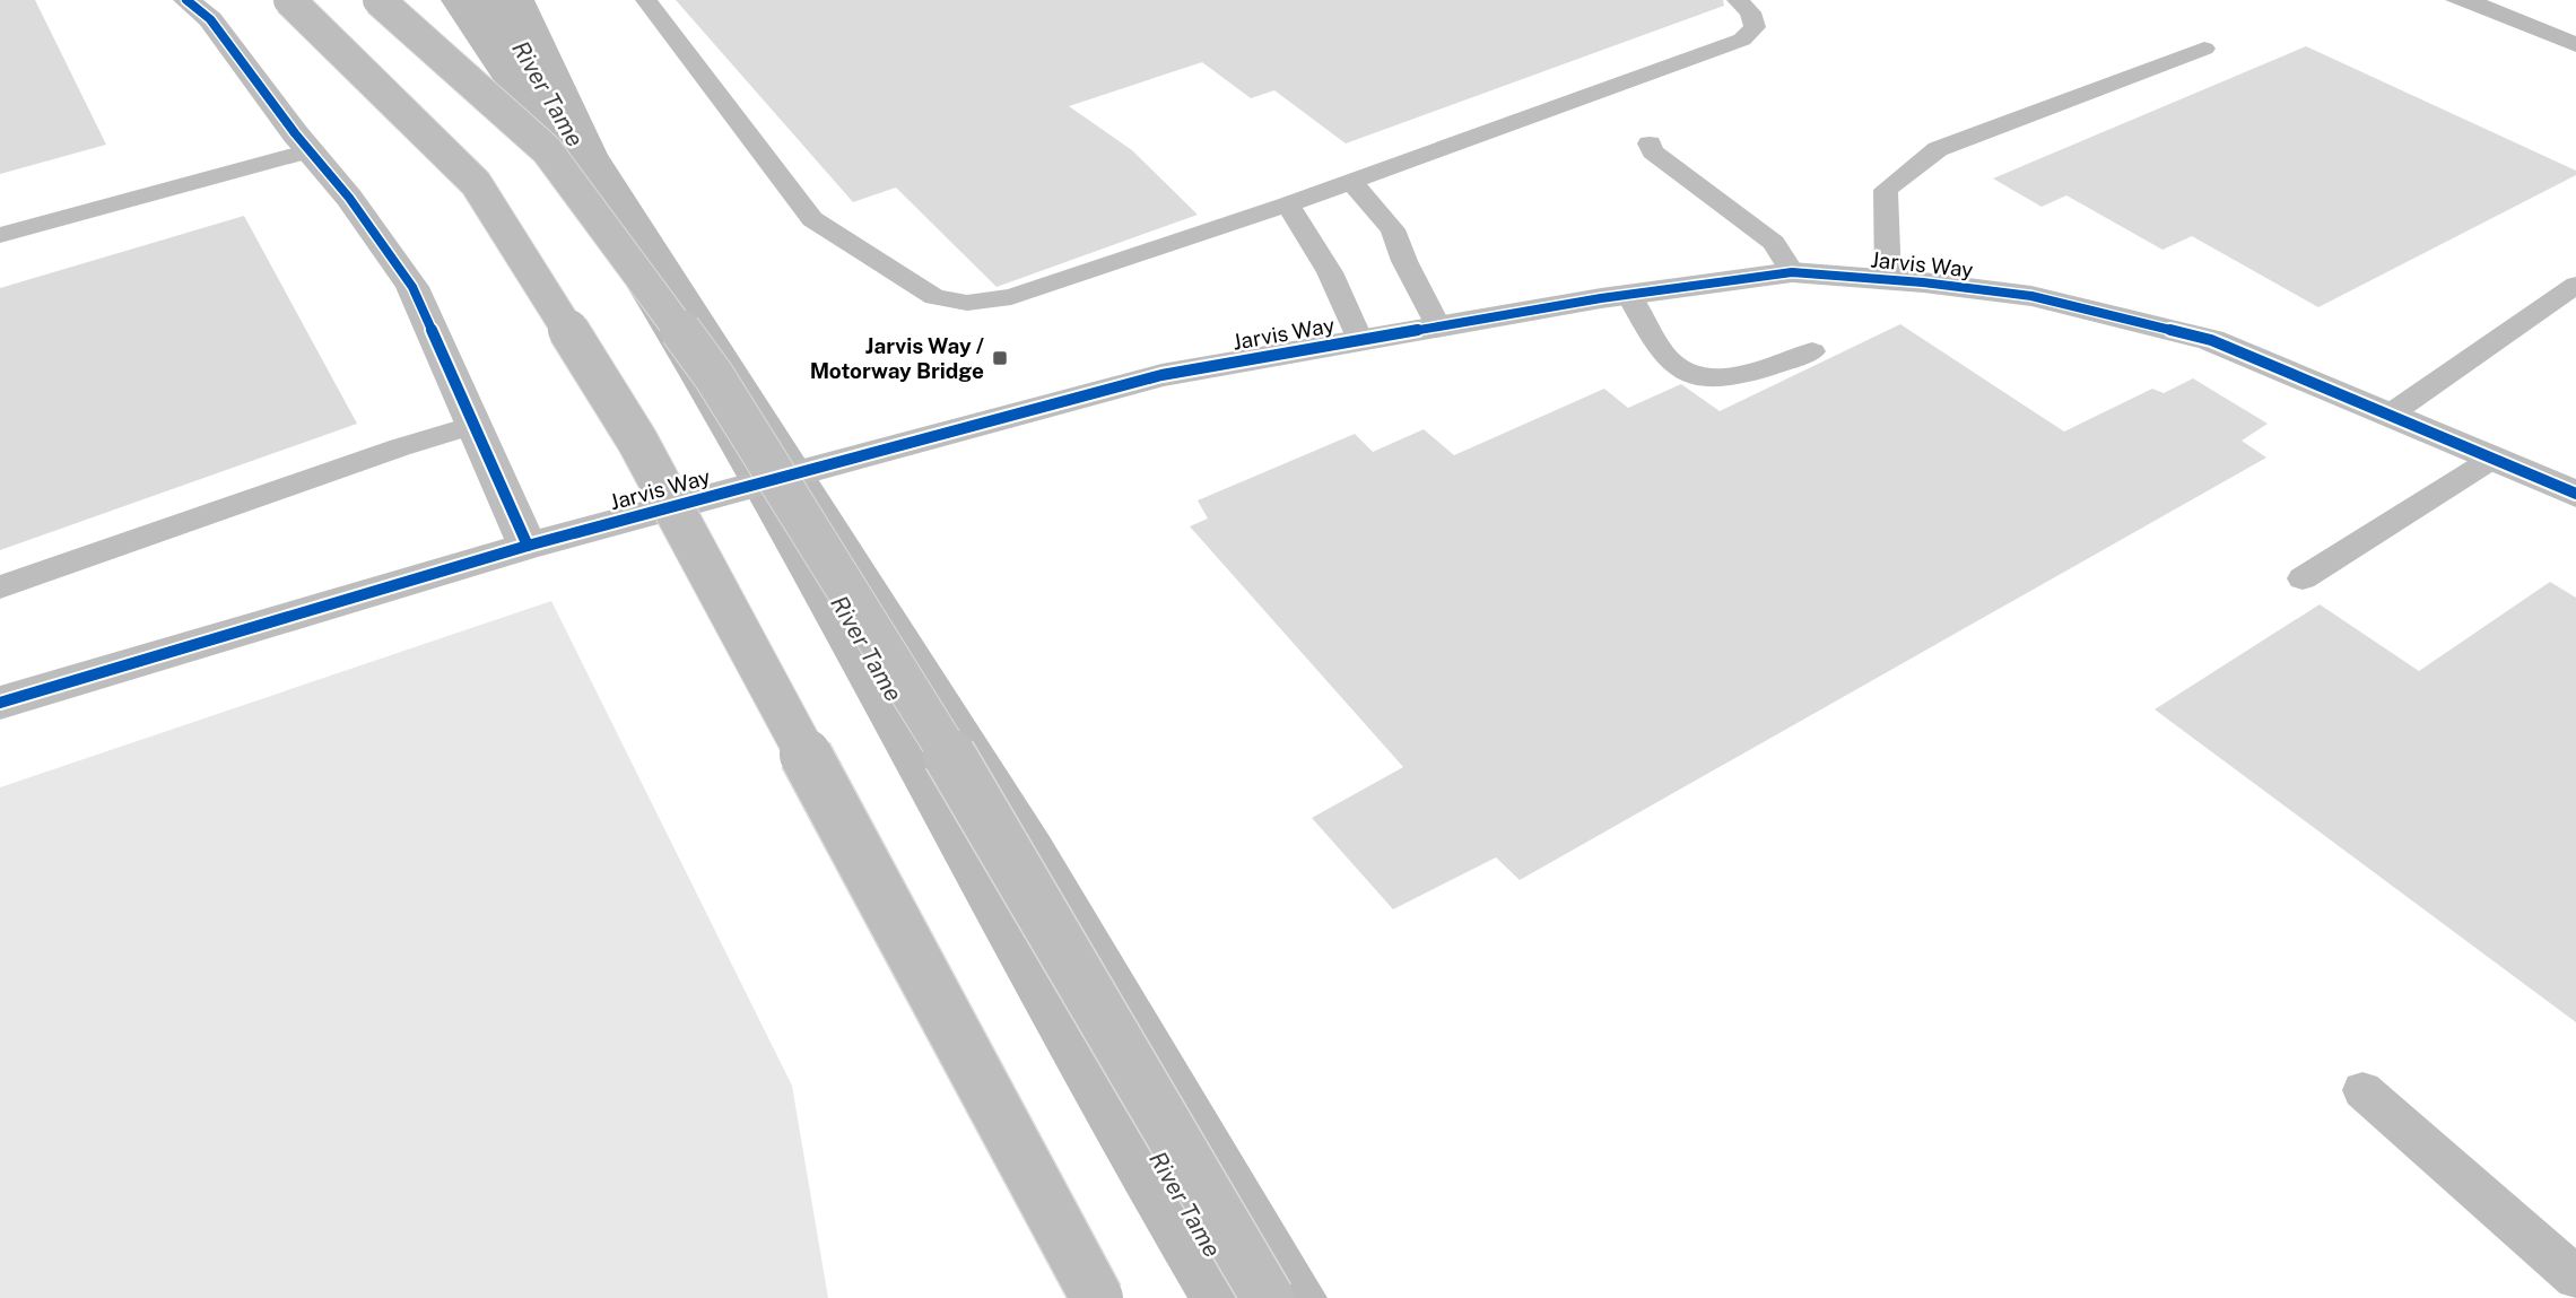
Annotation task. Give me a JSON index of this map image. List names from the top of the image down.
{
  "streets": {
    "main road": ["Jarvis Way"]
  },
  "water": ["River Tame"],
  "places": {
    "transit": ["Jarvis Way / Motorway Bridge"]
  }
}
